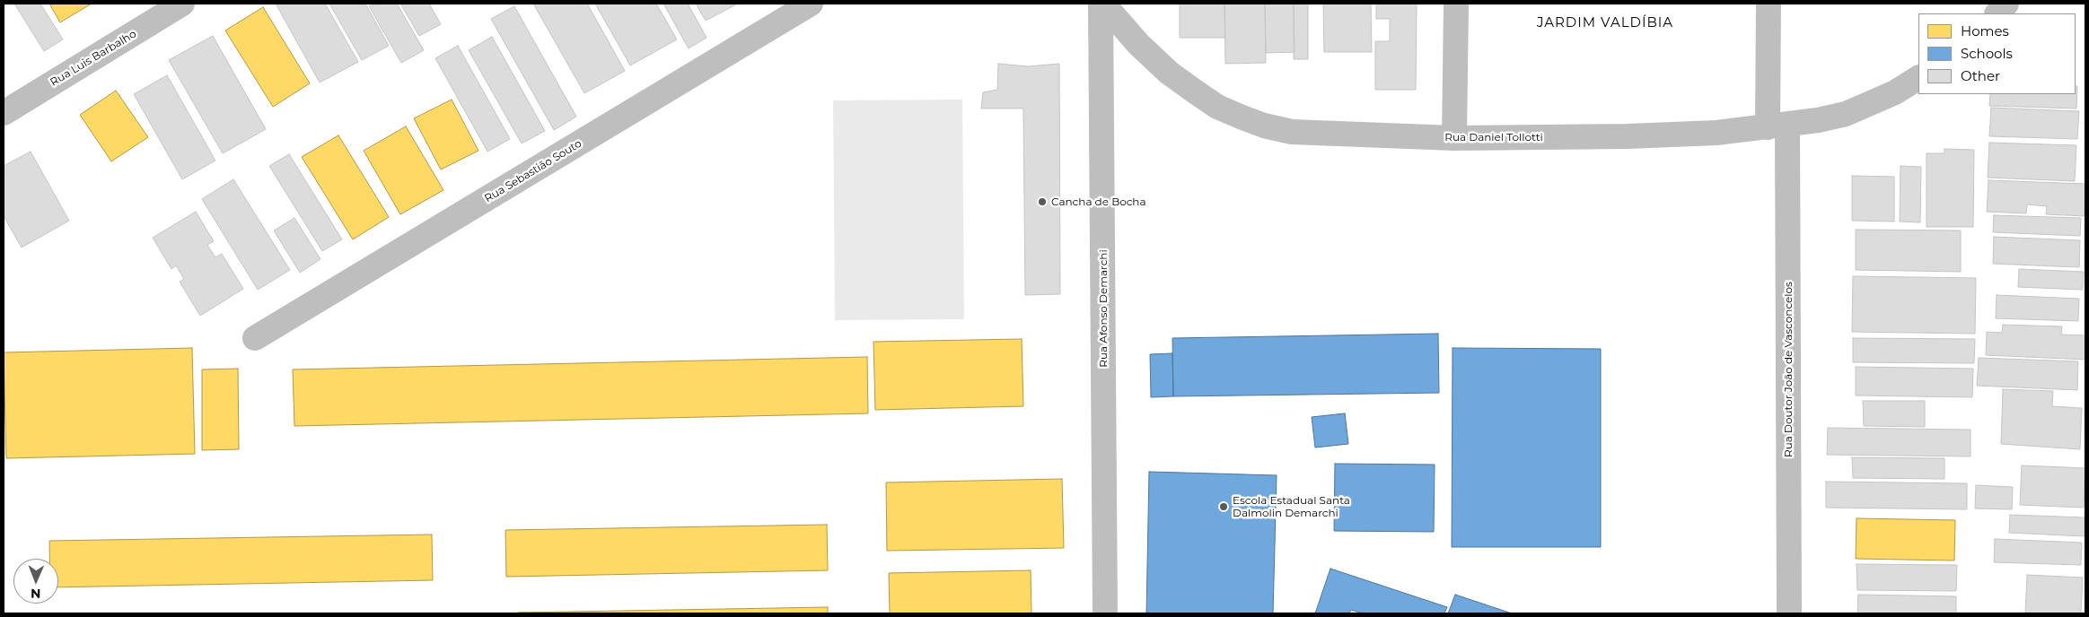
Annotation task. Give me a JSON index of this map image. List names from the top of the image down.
{
  "streets": {
    "street": [
      "Rua Luis Barbalho",
      "Rua Daniel Tollotti",
      "Rua Sebastião Souto",
      "Rua Afonso Demarchi",
      "Rua Doutor João de Vasconcelos"
    ]
  },
  "crossings": [
    ["Rua Daniel Tollotti", "Rua Afonso Demarchi"],
    ["Rua Daniel Tollotti", "Rua Doutor João de Vasconcelos"]
  ],
  "districts": ["JARDIM VALDÍBIA"],
  "places": ["Cancha de Bocha", "Escola Estadual Santa Dalmolin Demarchi"],
  "legend": ["Homes", "Schools", "Other"],
  "north": "bottom"
}
